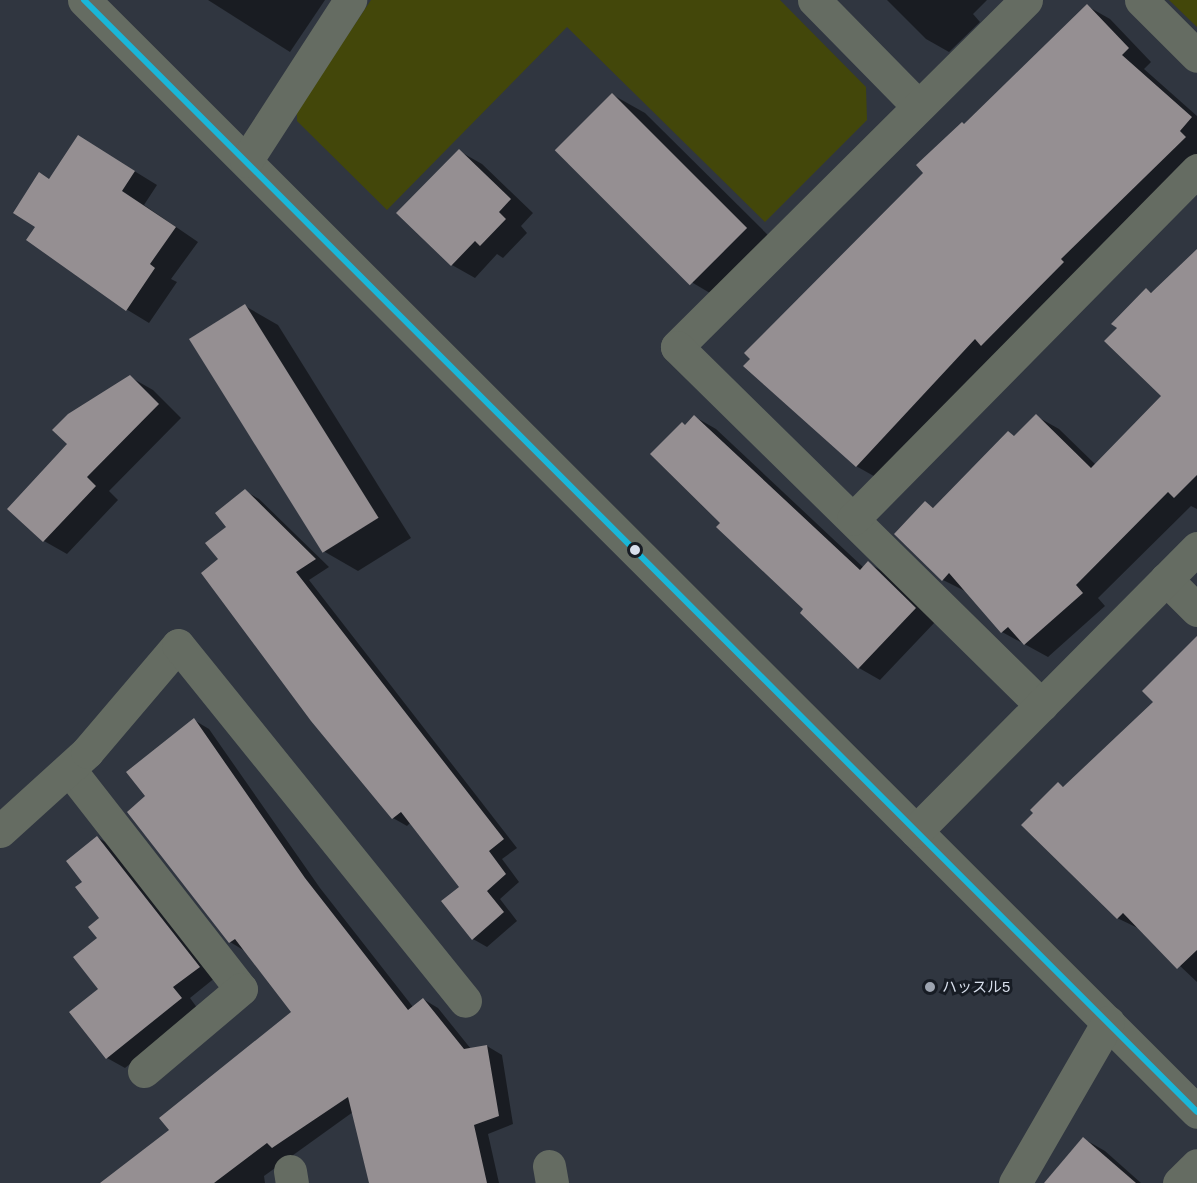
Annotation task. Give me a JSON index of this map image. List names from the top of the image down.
{
  "places": ["ハッスル5"]
}
